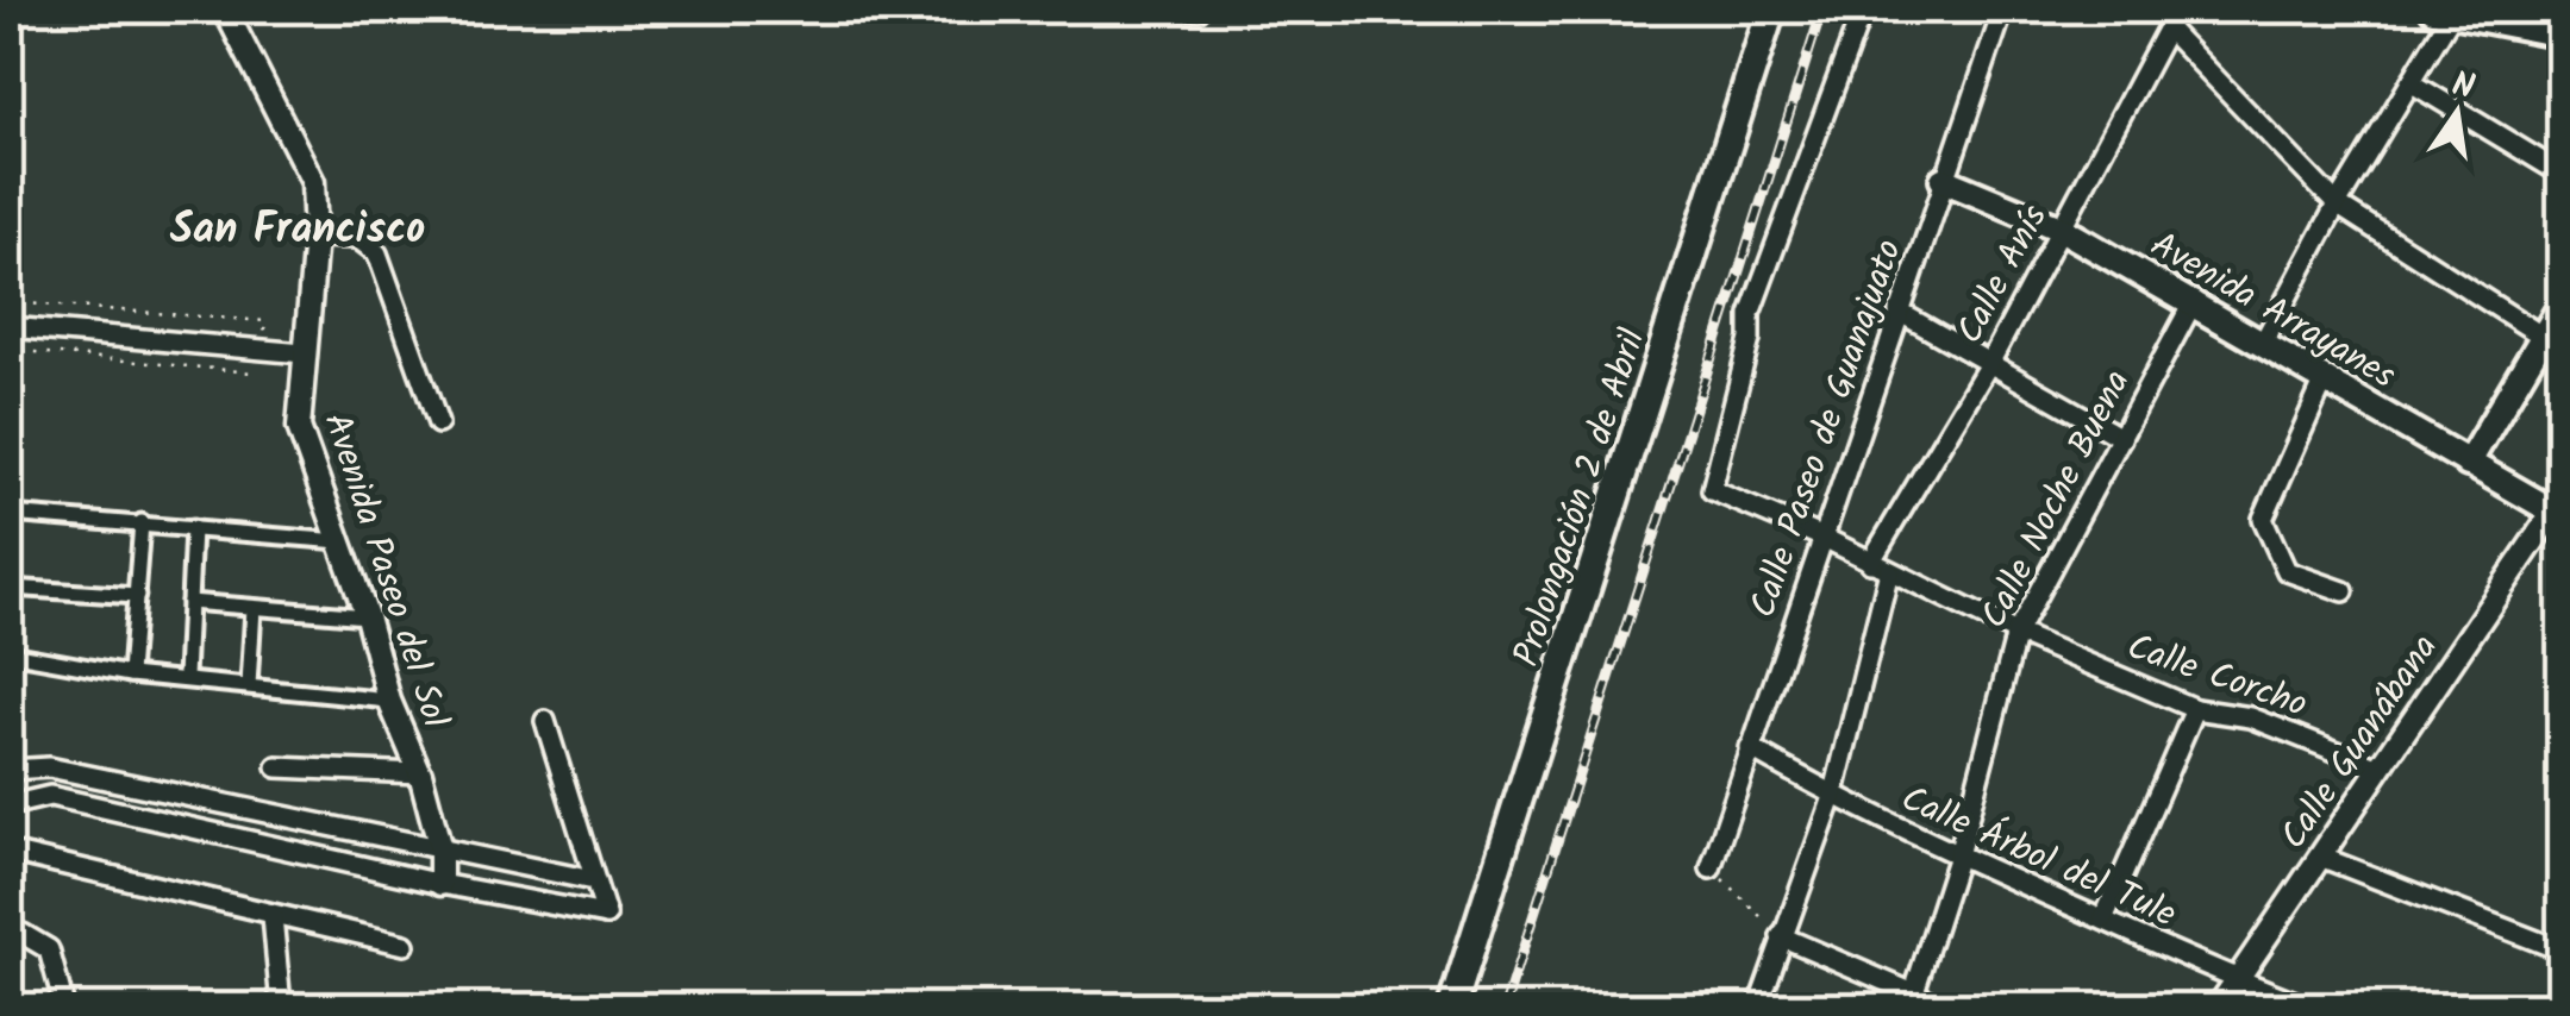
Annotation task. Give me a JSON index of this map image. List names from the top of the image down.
{
  "streets": {
    "main road": ["Avenida Arrayanes", "Prolongación 2 de Abril"],
    "street": [
      "Calle Anís",
      "Calle Paseo de Guanajuato",
      "Calle Noche Buena",
      "Avenida Paseo del Sol",
      "Calle Corcho",
      "Calle Guanábana",
      "Calle Árbol del Tule"
    ]
  },
  "crossings": [
    ["Calle Anís", "Avenida Arrayanes"],
    ["Calle Anís", "Calle Corcho"],
    ["Avenida Arrayanes", "Calle Paseo de Guanajuato"],
    ["Avenida Arrayanes", "Calle Noche Buena"],
    ["Avenida Arrayanes", "Calle Guanábana"],
    ["Calle Paseo de Guanajuato", "Calle Corcho"],
    ["Calle Paseo de Guanajuato", "Calle Árbol del Tule"],
    ["Calle Noche Buena", "Calle Corcho"],
    ["Calle Noche Buena", "Calle Árbol del Tule"],
    ["Calle Corcho", "Calle Guanábana"],
    ["Calle Guanábana", "Calle Árbol del Tule"]
  ],
  "districts": ["San Francisco"],
  "north": "top"
}
